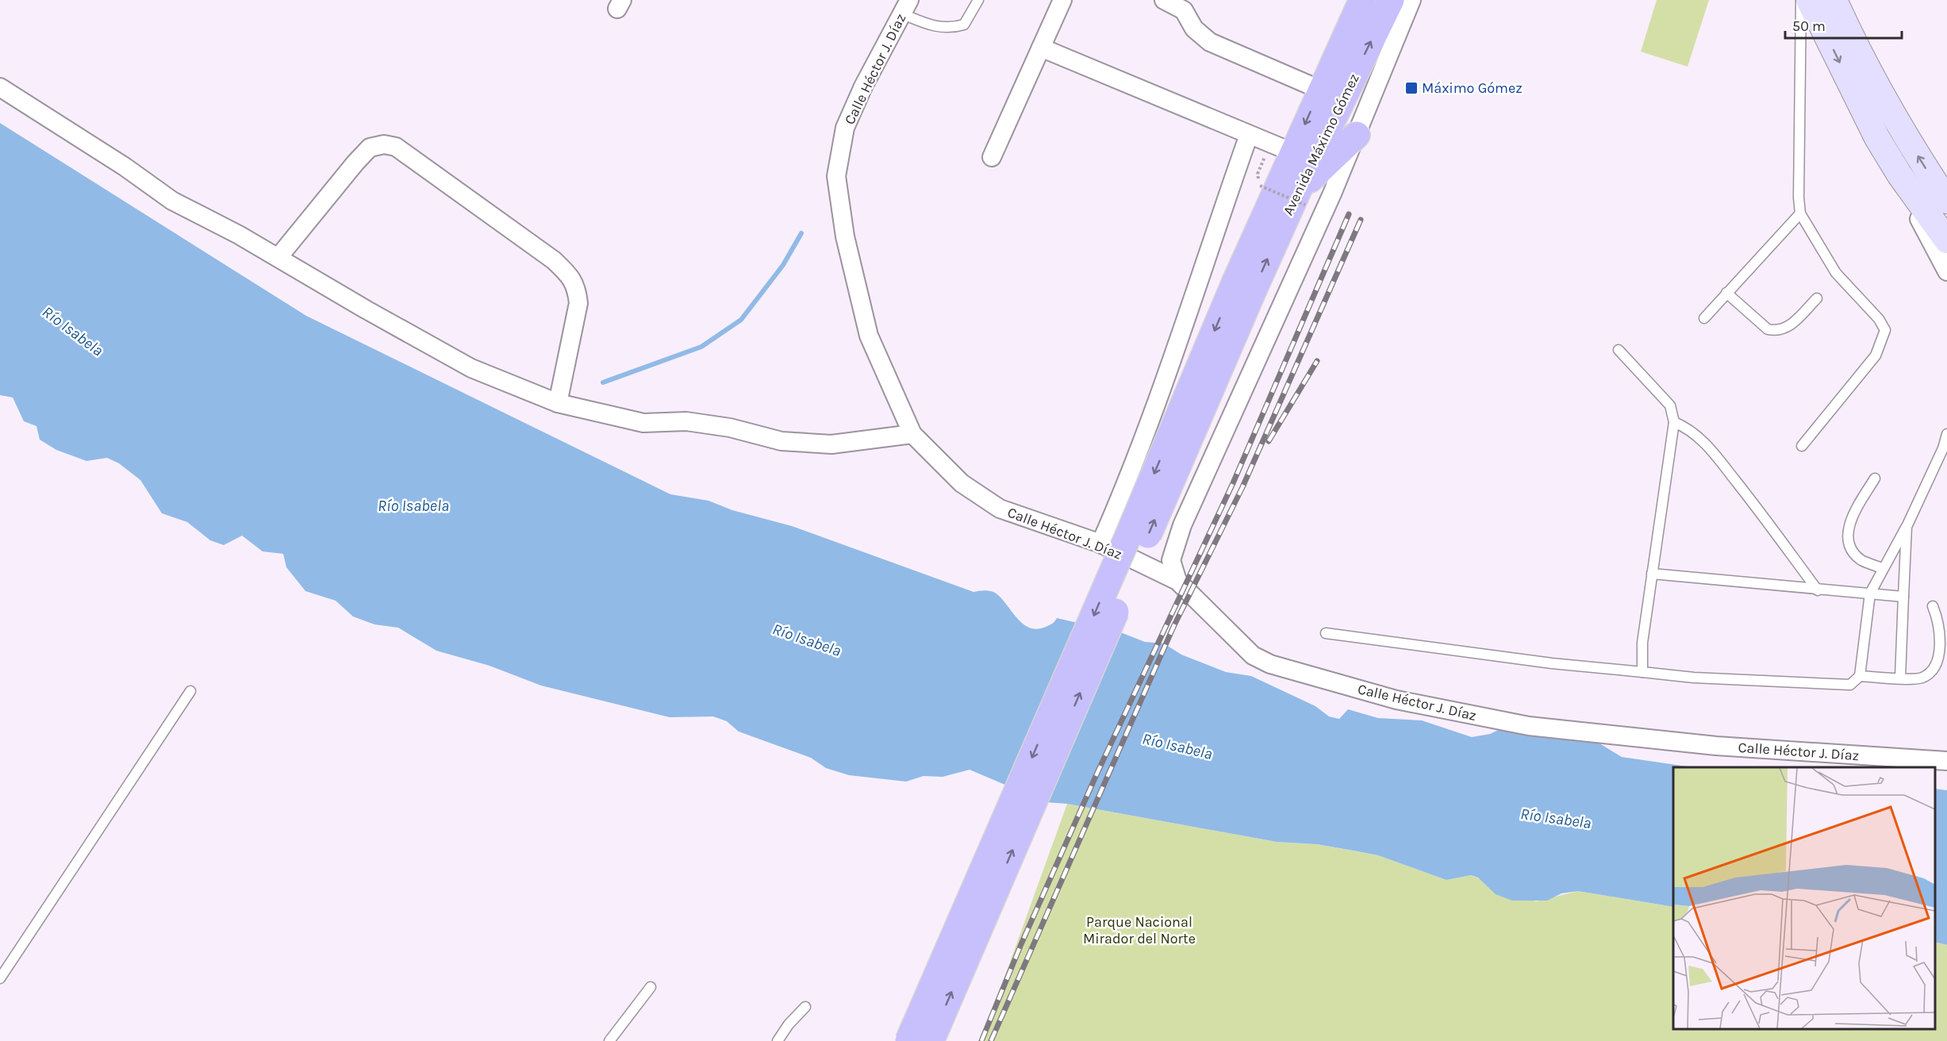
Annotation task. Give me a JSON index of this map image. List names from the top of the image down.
{
  "streets": {
    "main road": ["Avenida Máximo Gómez"],
    "street": ["Calle Héctor J. Díaz"]
  },
  "water": ["Río Isabela"],
  "parks": ["Parque Nacional Mirador del Norte"],
  "places": {
    "transit": ["Máximo Gómez"]
  },
  "scale_bar": "50 m"
}
